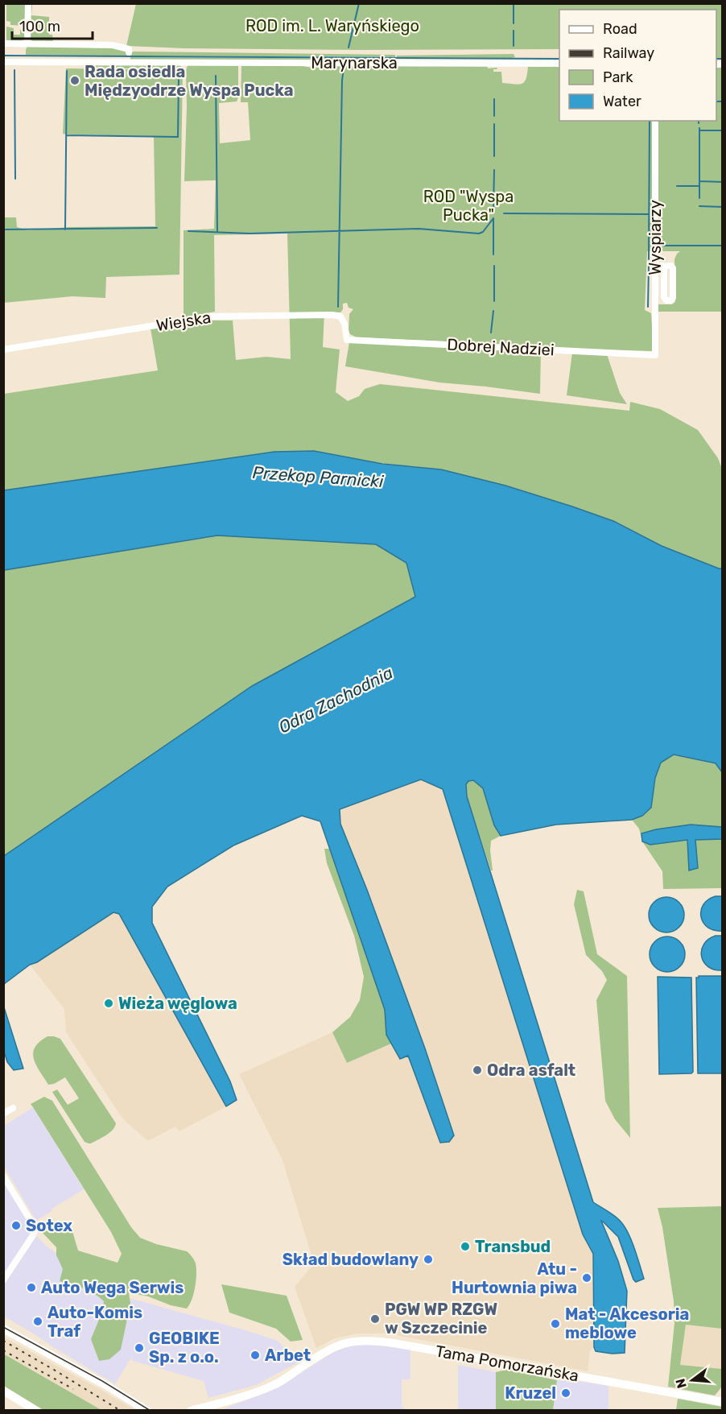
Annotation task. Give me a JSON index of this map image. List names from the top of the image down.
{
  "streets": {
    "street": [
      "Marynarska",
      "Wyspiarzy",
      "Wiejska",
      "Dobrej Nadziei",
      "Tama Pomorzańska"
    ]
  },
  "crossings": [
    ["Wyspiarzy", "Dobrej Nadziei"],
    ["Wiejska", "Dobrej Nadziei"]
  ],
  "water": ["Przekop Parnicki", "Odra Zachodnia"],
  "parks": ["ROD im. L. Waryńskiego", "ROD \"Wyspa Pucka\""],
  "places": [
    "Rada osiedla Międzyodrze Wyspa Pucka",
    "Wieża węglowa",
    "Odra asfalt",
    "Sotex",
    "Transbud",
    "Skład budowlany",
    "Atu - Hurtownia piwa",
    "Auto Wega Serwis",
    "PGW WP RZGW w Szczecinie",
    "Auto-Komis Traf",
    "Mat - Akcesoria meblowe",
    "GEOBIKE Sp. z o.o.",
    "Arbet",
    "Kruzel"
  ],
  "legend": [
    "Road",
    "Railway",
    "Park",
    "Water"
  ],
  "scale_bar": "100 m",
  "north": "left"
}
